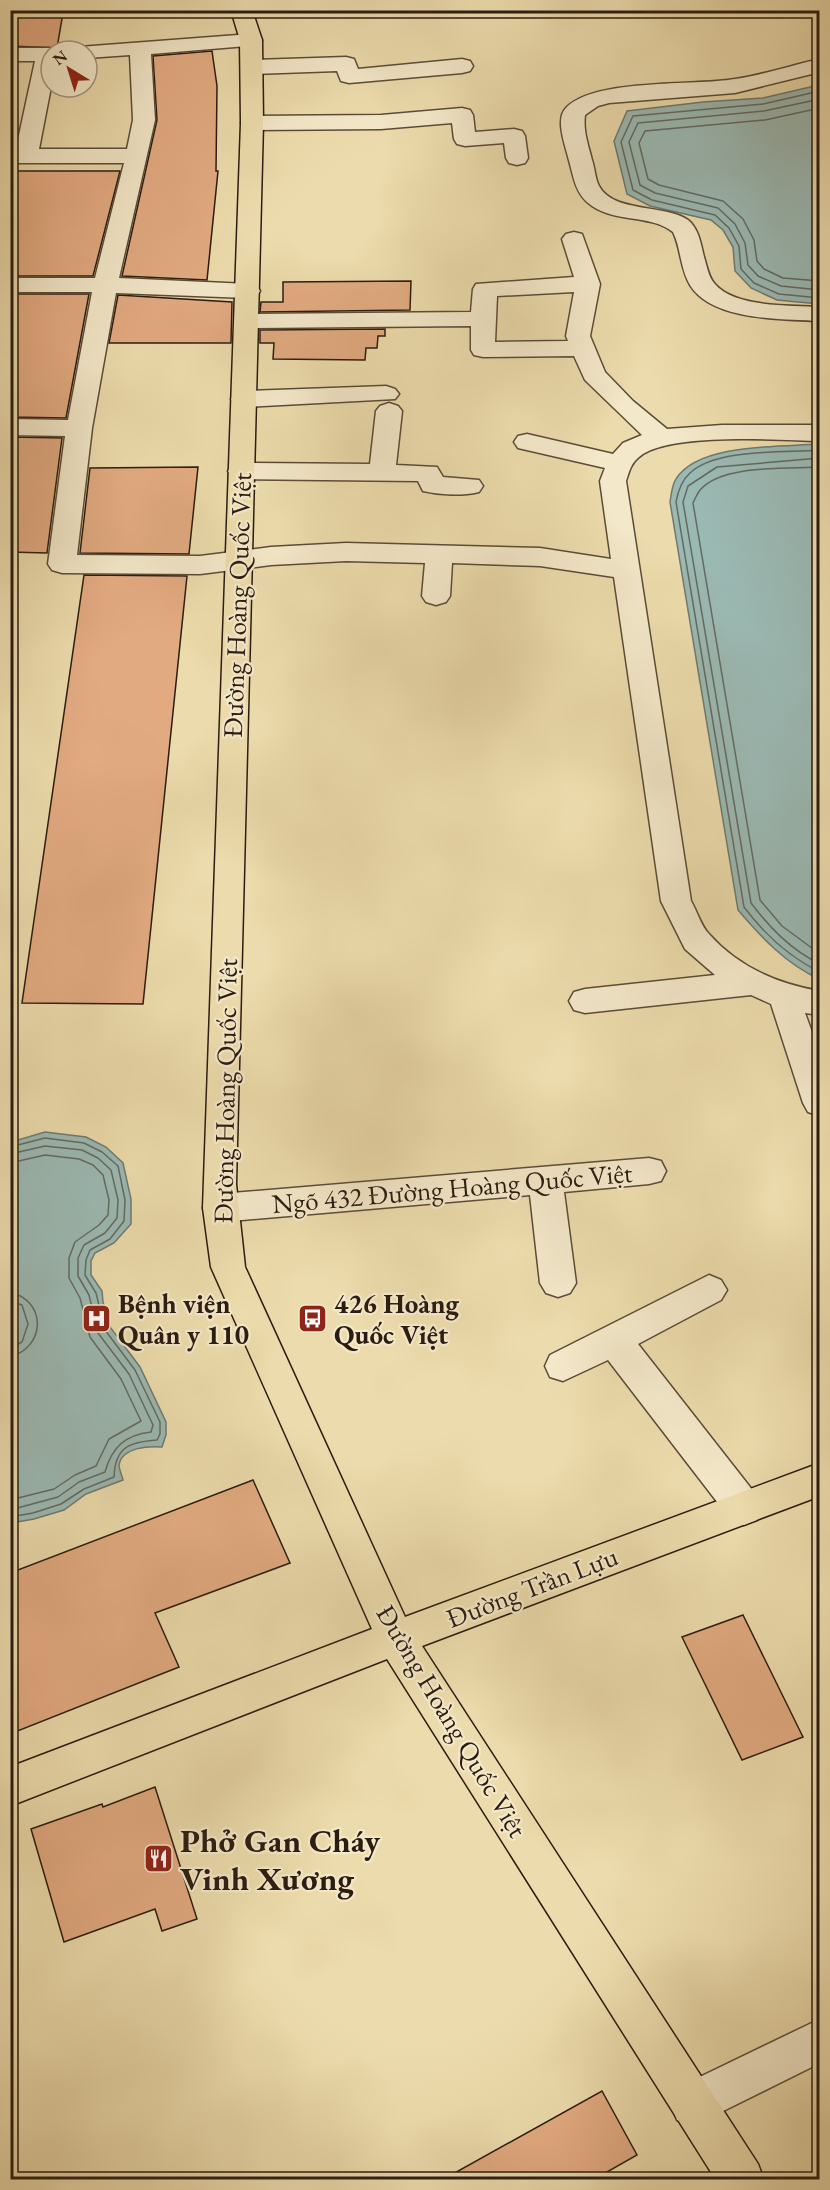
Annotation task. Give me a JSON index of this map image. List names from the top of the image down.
{
  "streets": {
    "main road": ["Đường Hoàng Quốc Việt", "Đường Trần Lựu"],
    "street": ["Ngõ 432 Đường Hoàng Quốc Việt"]
  },
  "crossings": [
    ["Đường Hoàng Quốc Việt", "Ngõ 432 Đường Hoàng Quốc Việt"],
    ["Đường Hoàng Quốc Việt", "Đường Trần Lựu"]
  ],
  "places": {
    "hospital": ["Bệnh viện Quân y 110"],
    "bus stop": ["426 Hoàng Quốc Việt"],
    "restaurant": ["Phở Gan Cháy Vinh Xương"]
  },
  "north": "top left"
}
